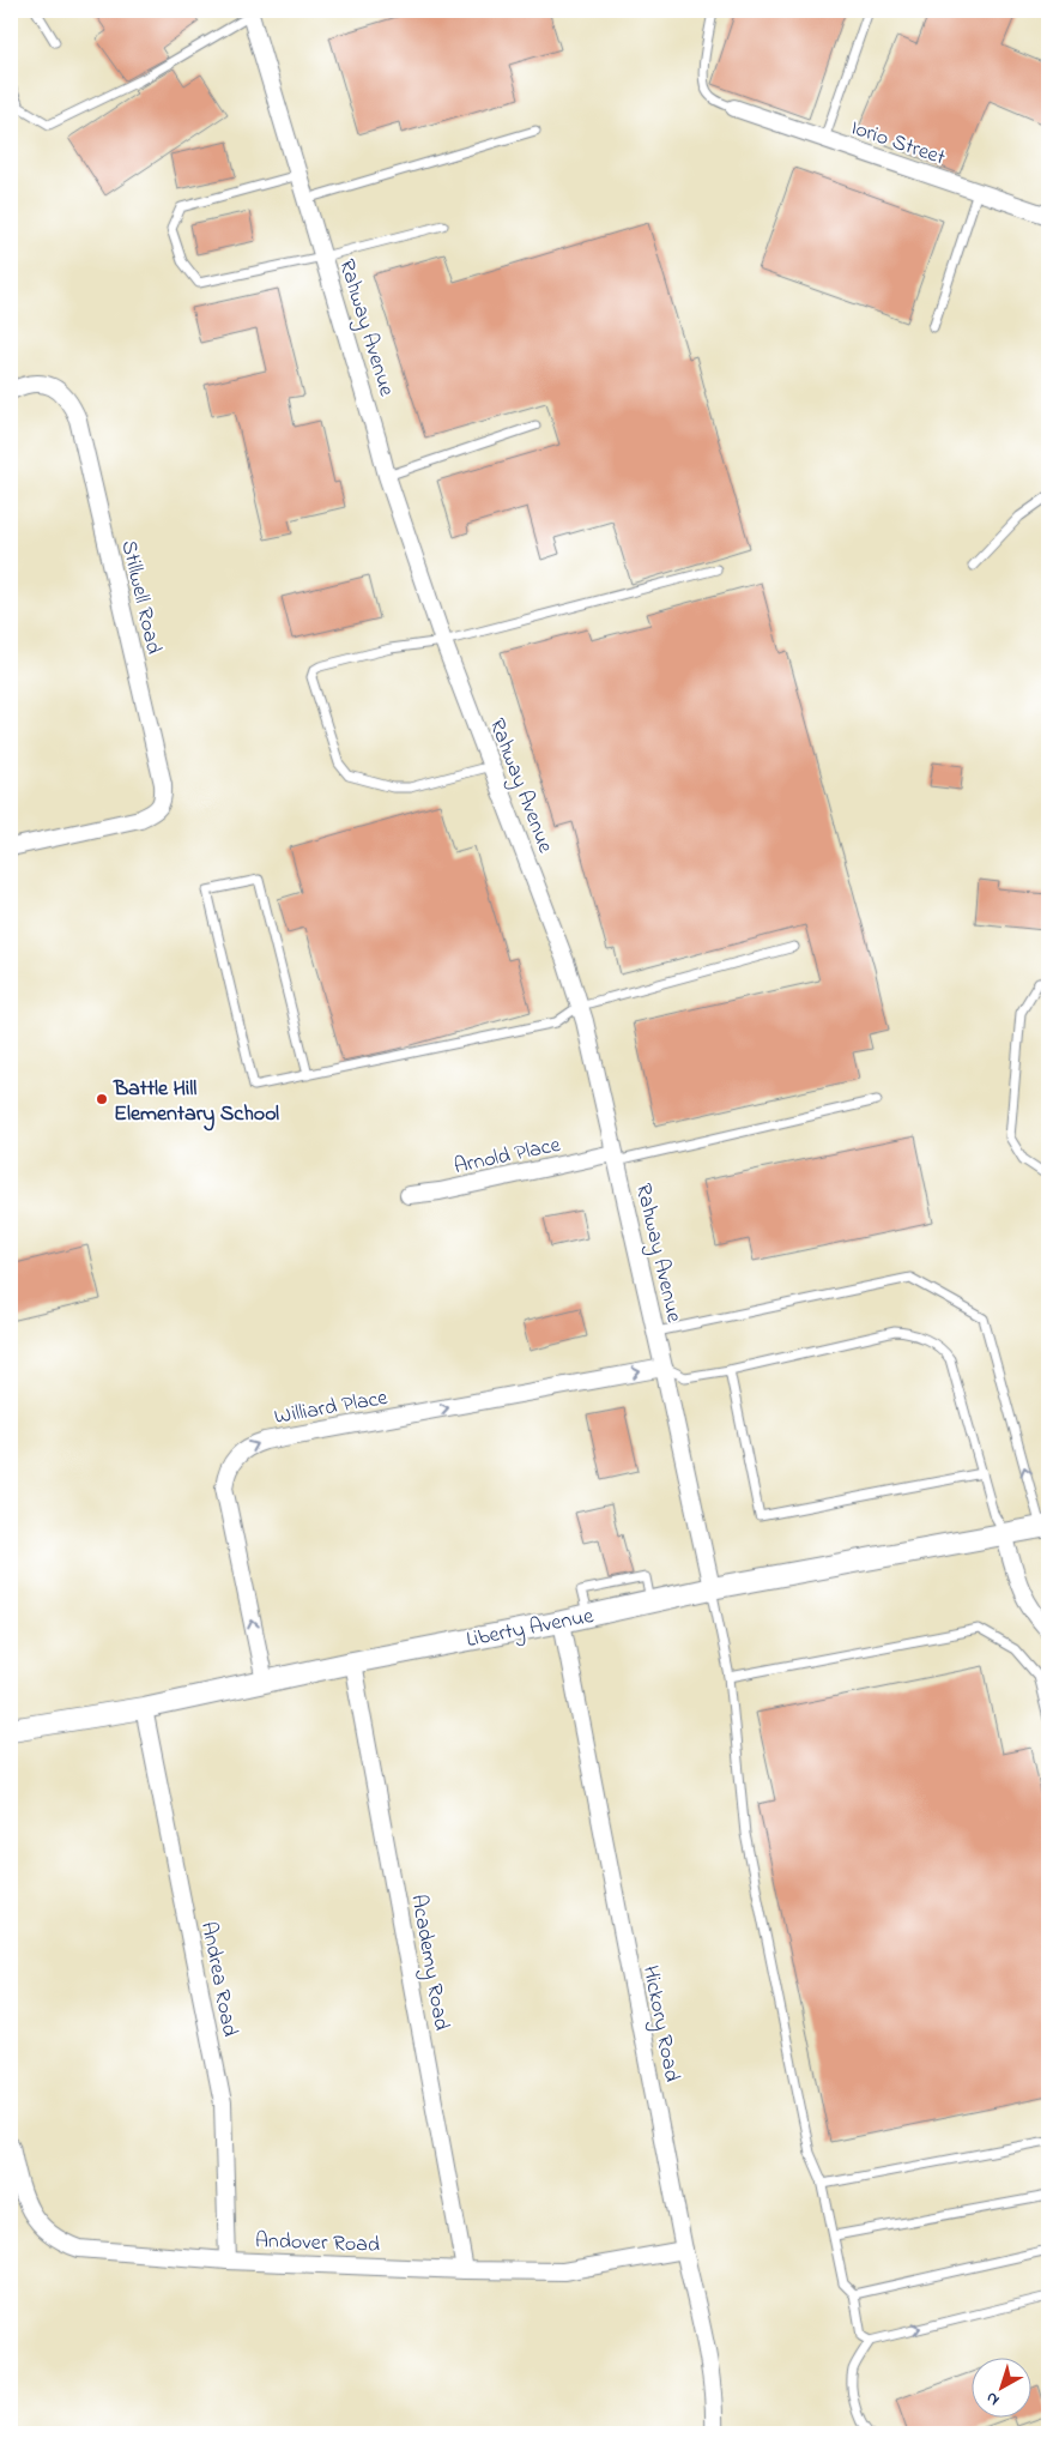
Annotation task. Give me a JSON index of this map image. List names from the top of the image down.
{
  "streets": {
    "street": [
      "Iorio Street",
      "Rahway Avenue",
      "Stillwell Road",
      "Arnold Place",
      "Williard Place",
      "Liberty Avenue",
      "Academy Road",
      "Andrea Road",
      "Hickory Road",
      "Andover Road"
    ]
  },
  "crossings": [
    ["Rahway Avenue", "Arnold Place"],
    ["Rahway Avenue", "Williard Place"],
    ["Rahway Avenue", "Liberty Avenue"],
    ["Williard Place", "Liberty Avenue"],
    ["Liberty Avenue", "Academy Road"],
    ["Liberty Avenue", "Andrea Road"],
    ["Liberty Avenue", "Hickory Road"],
    ["Academy Road", "Andover Road"],
    ["Andrea Road", "Andover Road"],
    ["Hickory Road", "Andover Road"]
  ],
  "places": ["Battle Hill Elementary School"],
  "north": "bottom left"
}
